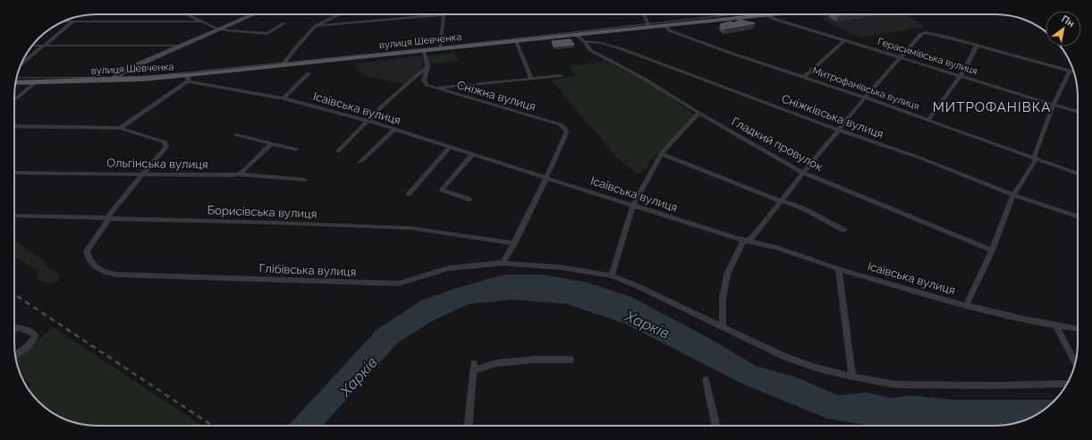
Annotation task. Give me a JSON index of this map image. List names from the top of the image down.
{
  "streets": {
    "main road": ["вулиця Шевченка"],
    "street": [
      "Герасимівська вулиця",
      "Митрофанівська вулиця",
      "Сніжна вулиця",
      "Ісаївська вулиця",
      "Сніжківська вулиця",
      "Гладкий провулок",
      "Ольгінська вулиця",
      "Борисівська вулиця",
      "Глібівська вулиця"
    ]
  },
  "crossings": [
    ["вулиця Шевченка", "Герасимівська вулиця"],
    ["вулиця Шевченка", "Митрофанівська вулиця"],
    ["вулиця Шевченка", "Ісаївська вулиця"],
    ["Сніжна вулиця", "Ісаївська вулиця"],
    ["Сніжківська вулиця", "Гладкий провулок"],
    ["Борисівська вулиця", "Глібівська вулиця"]
  ],
  "districts": ["МИТРОФАНІВКА"],
  "water": ["Харків"],
  "north": "top right"
}
